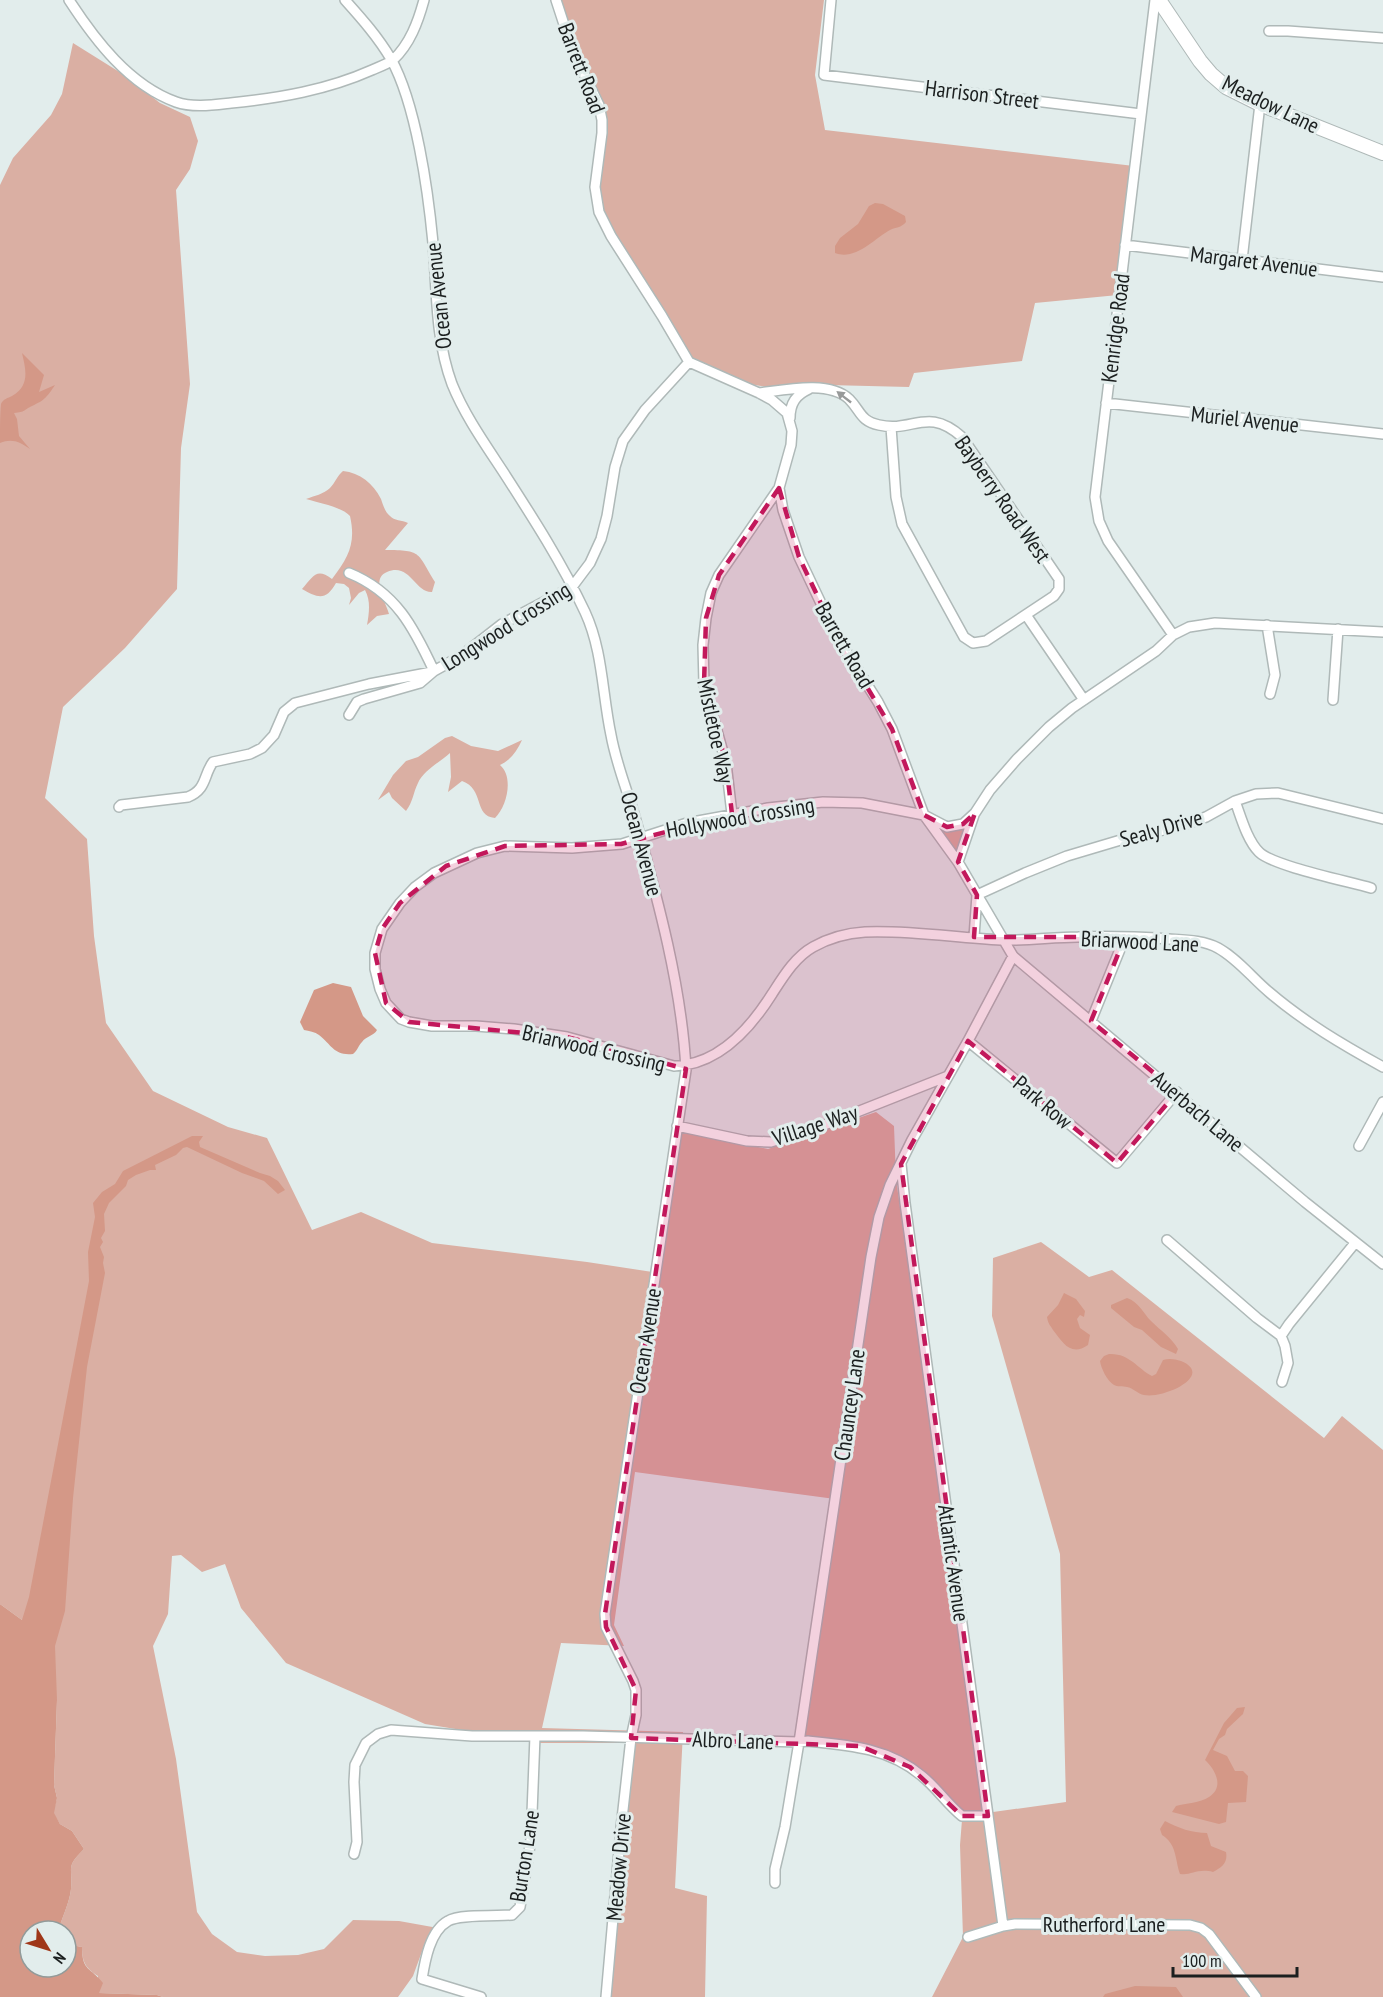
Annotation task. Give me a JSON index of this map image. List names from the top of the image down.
{
  "streets": {
    "main road": ["Meadow Lane"],
    "street": [
      "Barrett Road",
      "Harrison Street",
      "Margaret Avenue",
      "Ocean Avenue",
      "Kenridge Road",
      "Muriel Avenue",
      "Bayberry Road West",
      "Longwood Crossing",
      "Mistletoe Way",
      "Hollywood Crossing",
      "Sealy Drive",
      "Briarwood Lane",
      "Briarwood Crossing",
      "Park Row",
      "Auerbach Lane",
      "Village Way",
      "Chauncey Lane",
      "Atlantic Avenue",
      "Albro Lane",
      "Burton Lane",
      "Meadow Drive",
      "Rutherford Lane"
    ]
  },
  "crossings": [
    ["Barrett Road", "Longwood Crossing"],
    ["Barrett Road", "Mistletoe Way"],
    ["Barrett Road", "Hollywood Crossing"],
    ["Barrett Road", "Sealy Drive"],
    ["Barrett Road", "Briarwood Lane"],
    ["Barrett Road", "Briarwood Crossing"],
    ["Harrison Street", "Kenridge Road"],
    ["Meadow Lane", "Kenridge Road"],
    ["Margaret Avenue", "Kenridge Road"],
    ["Ocean Avenue", "Longwood Crossing"],
    ["Ocean Avenue", "Hollywood Crossing"],
    ["Ocean Avenue", "Briarwood Crossing"],
    ["Ocean Avenue", "Village Way"],
    ["Ocean Avenue", "Albro Lane"],
    ["Ocean Avenue", "Meadow Drive"],
    ["Kenridge Road", "Muriel Avenue"],
    ["Mistletoe Way", "Hollywood Crossing"],
    ["Hollywood Crossing", "Briarwood Crossing"],
    ["Briarwood Lane", "Briarwood Crossing"],
    ["Park Row", "Auerbach Lane"],
    ["Park Row", "Chauncey Lane"],
    ["Auerbach Lane", "Chauncey Lane"],
    ["Village Way", "Chauncey Lane"],
    ["Chauncey Lane", "Atlantic Avenue"],
    ["Chauncey Lane", "Albro Lane"],
    ["Atlantic Avenue", "Albro Lane"],
    ["Atlantic Avenue", "Rutherford Lane"],
    ["Albro Lane", "Burton Lane"],
    ["Albro Lane", "Meadow Drive"]
  ],
  "scale_bar": "100 m",
  "north": "bottom right"
}
